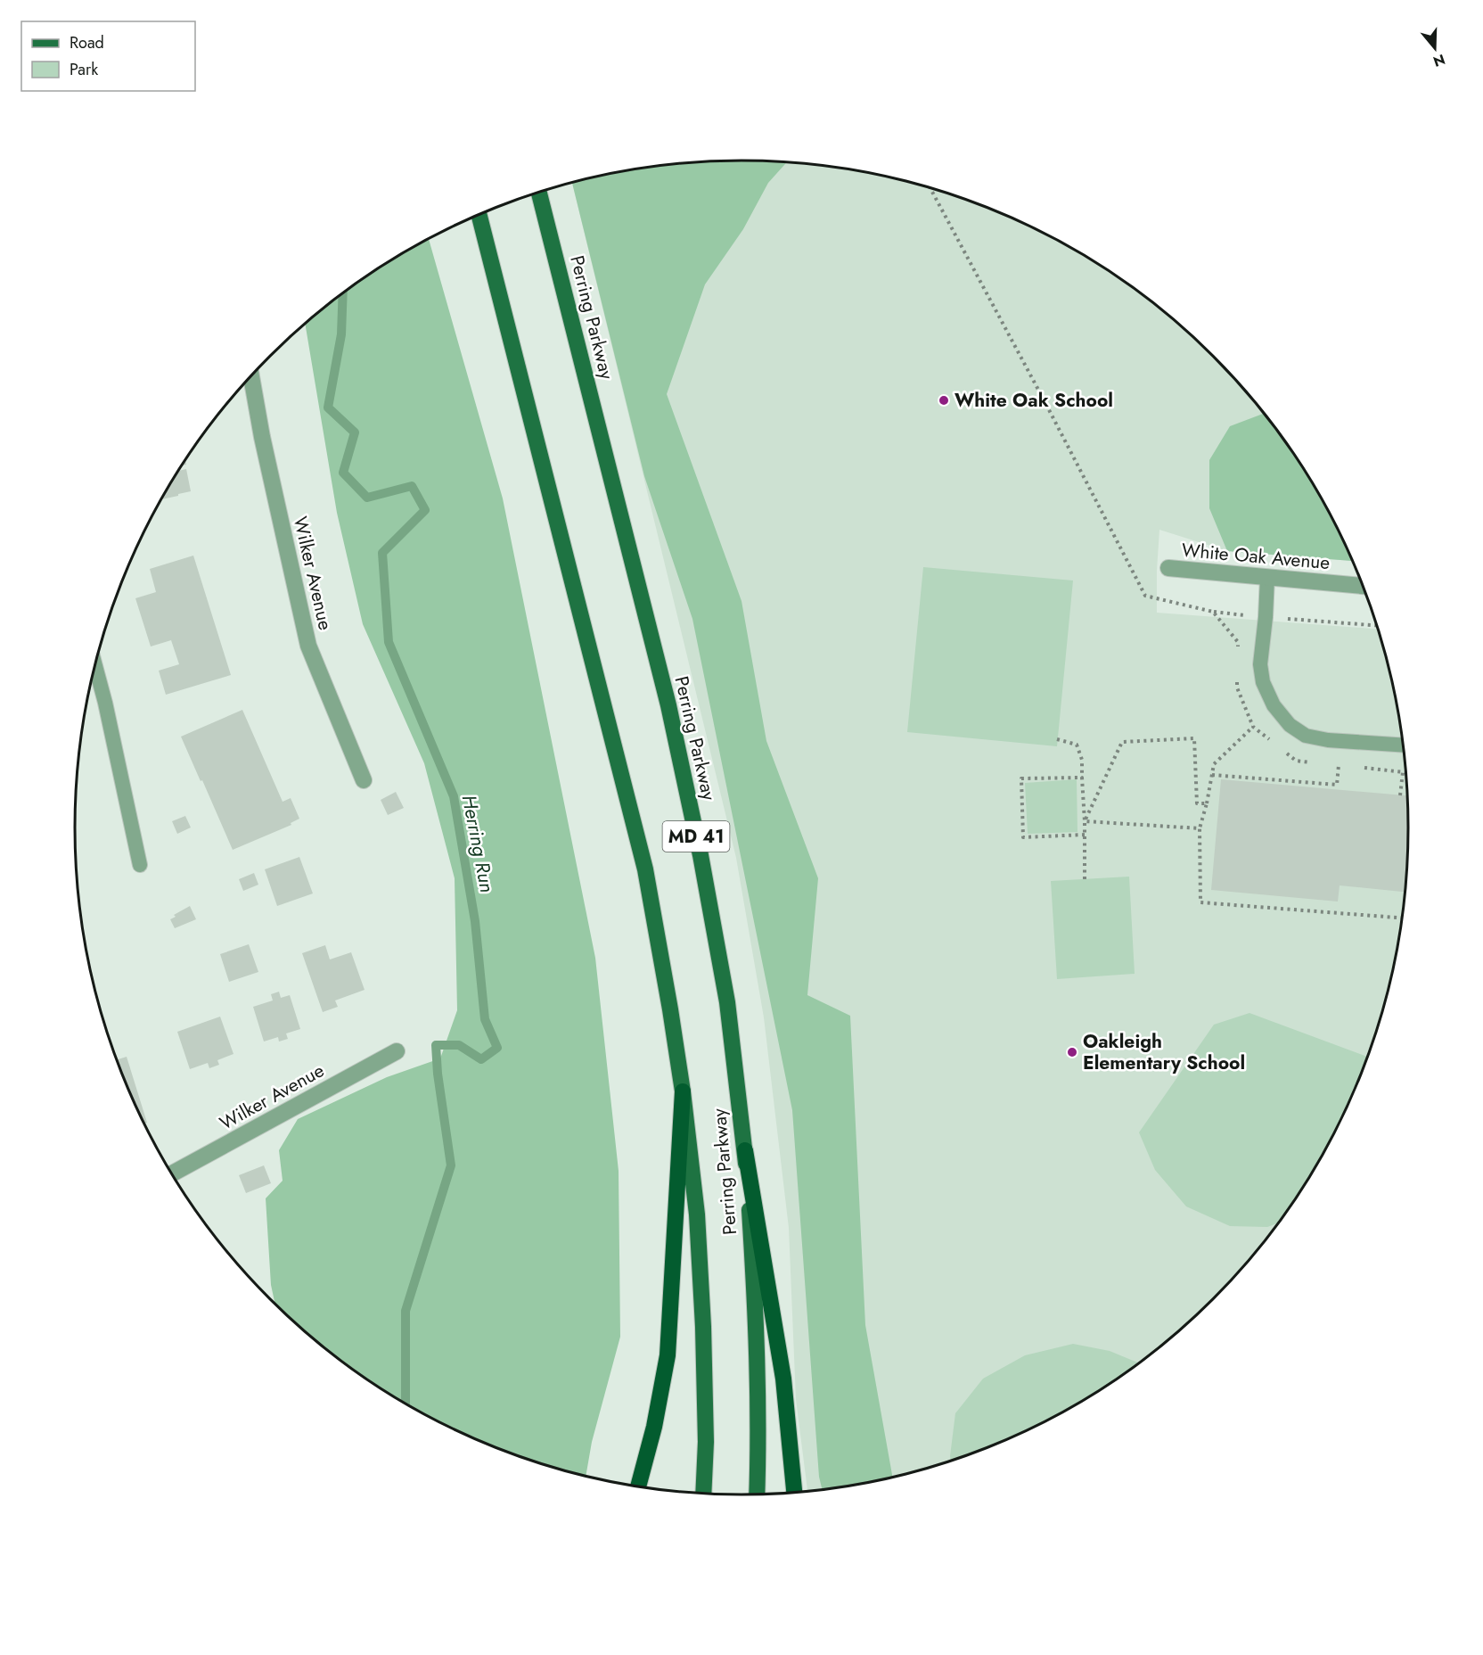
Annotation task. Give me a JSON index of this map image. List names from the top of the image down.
{
  "streets": {
    "main road": ["Perring Parkway", "MD 41"],
    "street": ["White Oak Avenue", "Wilker Avenue"]
  },
  "water": ["Herring Run"],
  "places": ["White Oak School", "Oakleigh Elementary School"],
  "legend": ["Road", "Park"],
  "north": "bottom"
}
